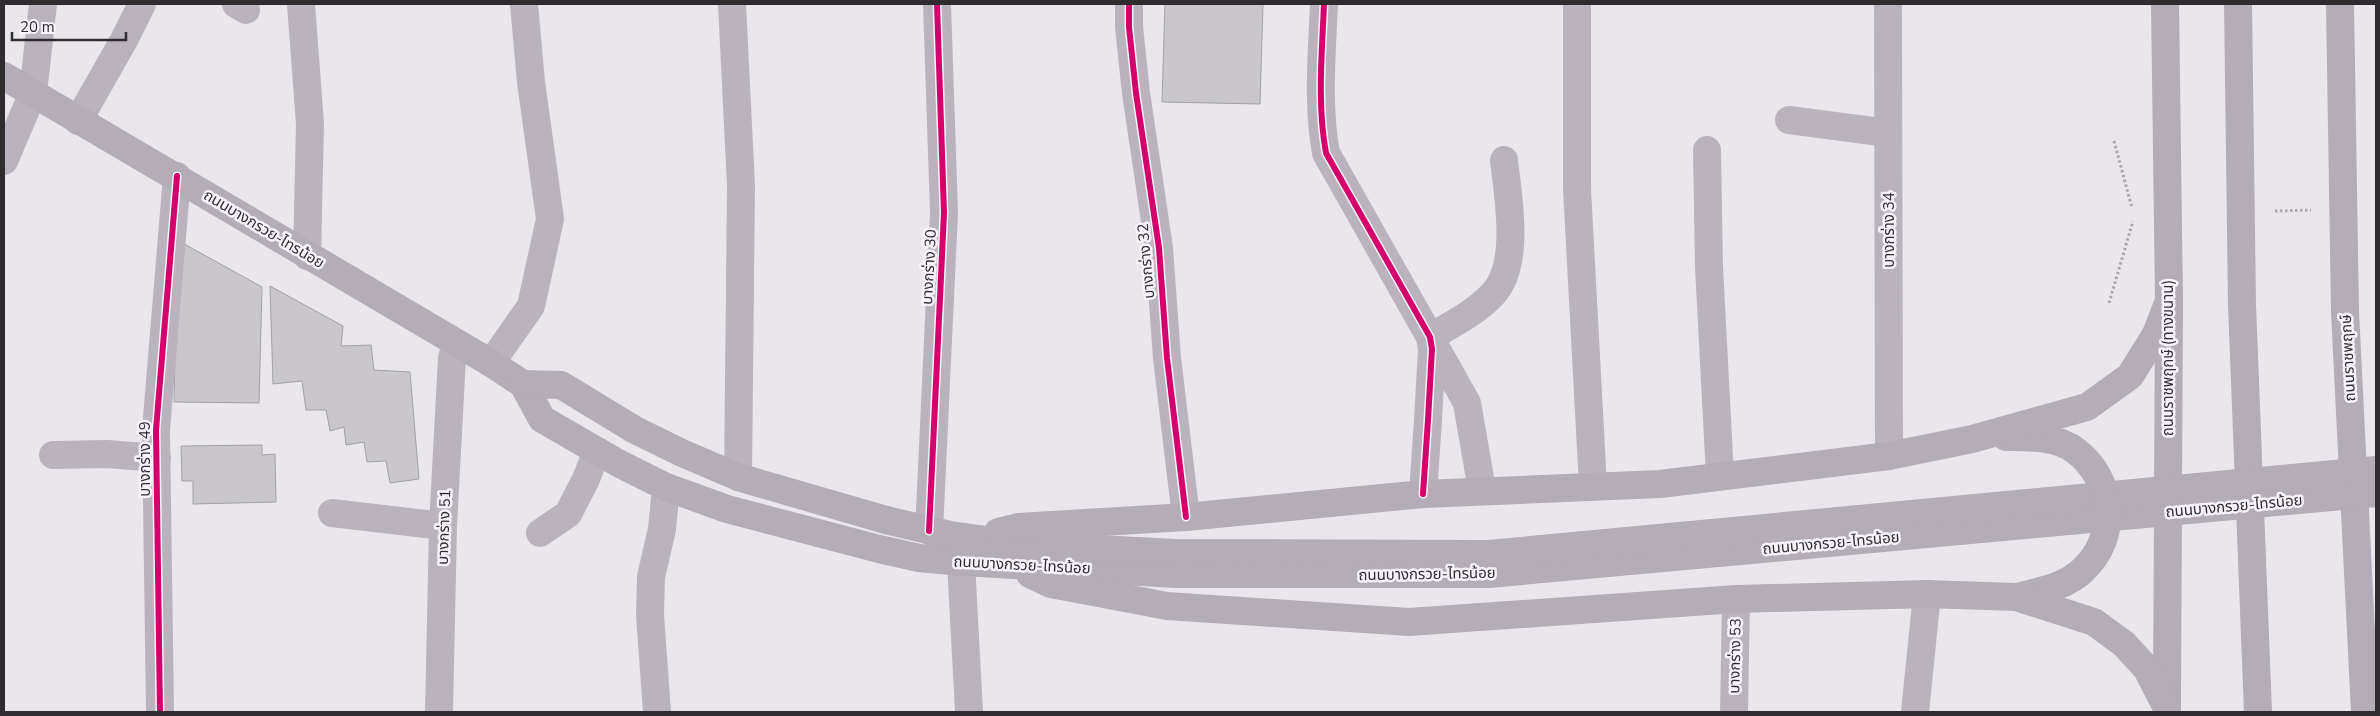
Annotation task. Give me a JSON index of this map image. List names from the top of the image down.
{
  "streets": {
    "main road": ["ถนนบางกรวย-ไทรน้อย", "ถนนราชพฤกษ์ (ทางขนาน)", "ถนนราชพฤกษ์"],
    "street": [
      "บางกร่าง 34",
      "บางกร่าง 32",
      "บางกร่าง 30",
      "บางกร่าง 49",
      "บางกร่าง 51",
      "บางกร่าง 53"
    ]
  },
  "crossings": [
    ["ถนนบางกรวย-ไทรน้อย", "บางกร่าง 30"],
    ["ถนนบางกรวย-ไทรน้อย", "บางกร่าง 49"],
    ["ถนนบางกรวย-ไทรน้อย", "บางกร่าง 51"]
  ],
  "scale_bar": "20 m"
}
